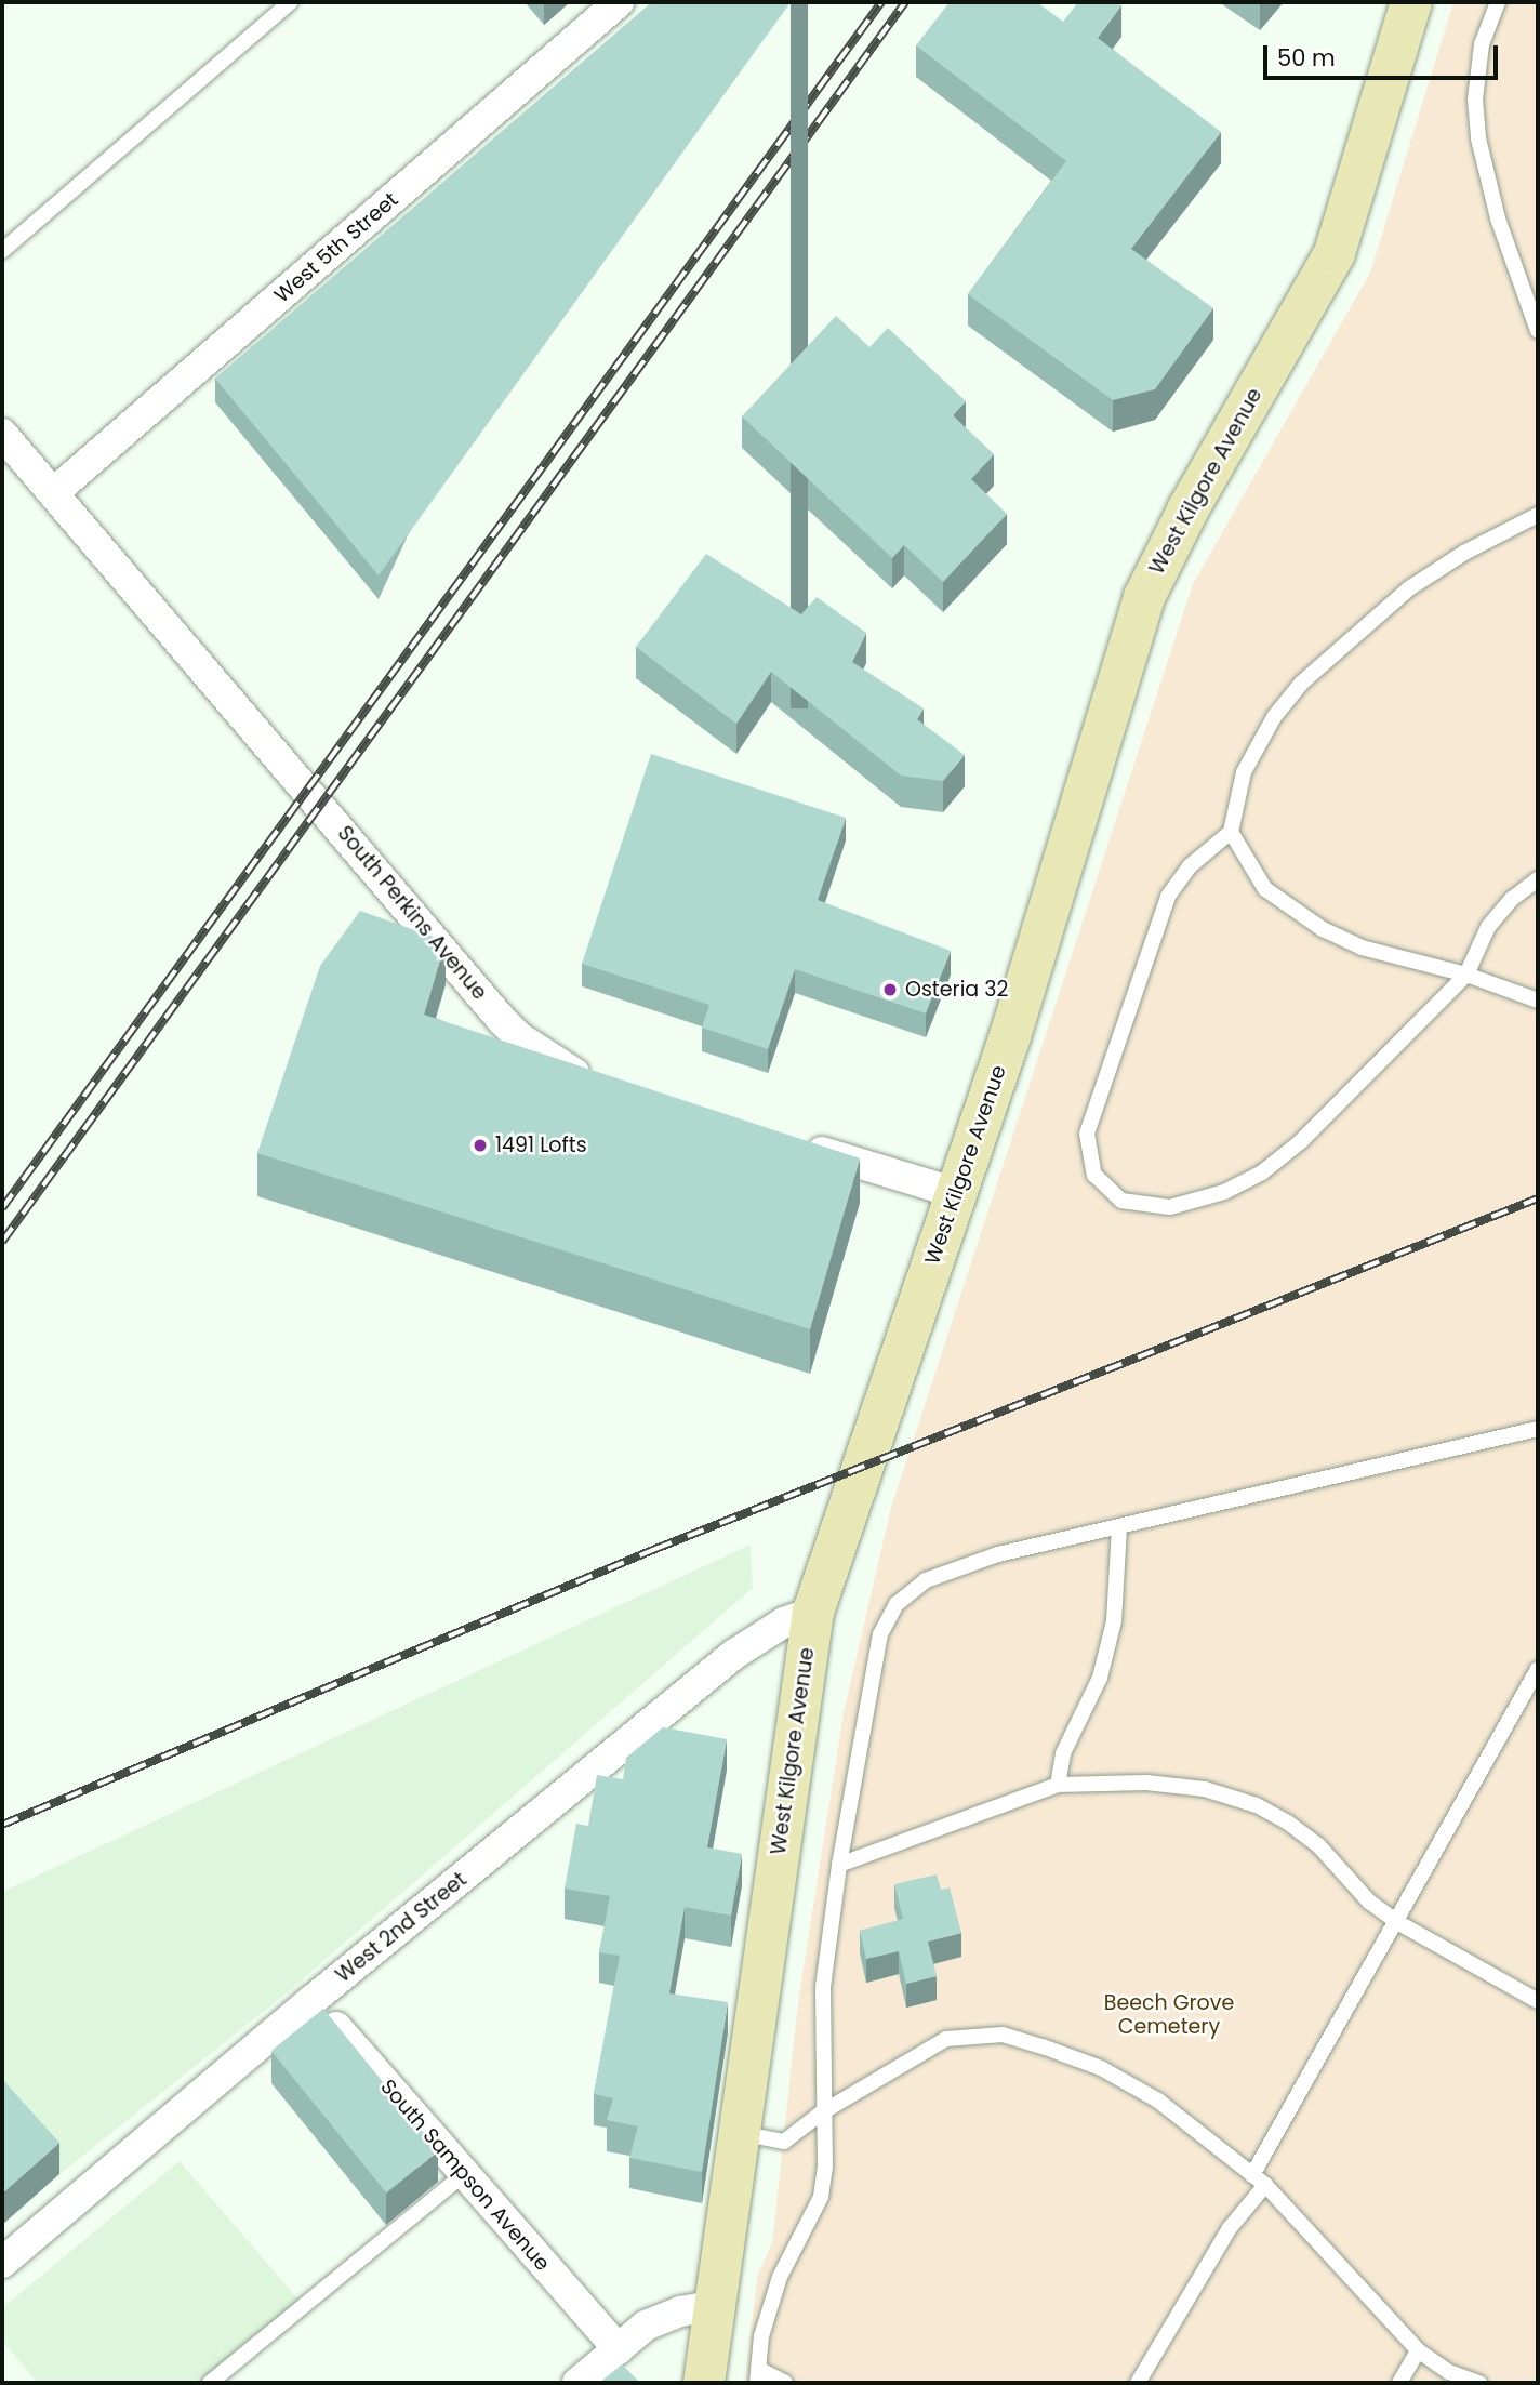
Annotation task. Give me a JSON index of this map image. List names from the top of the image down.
{
  "streets": {
    "main road": ["West Kilgore Avenue"],
    "street": [
      "West 5th Street",
      "South Perkins Avenue",
      "West 2nd Street",
      "South Sampson Avenue"
    ]
  },
  "crossings": [
    ["West 5th Street", "South Perkins Avenue"],
    ["West Kilgore Avenue", "West 2nd Street"],
    ["West 2nd Street", "South Sampson Avenue"]
  ],
  "parks": ["Beech Grove Cemetery"],
  "places": ["Osteria 32", "1491 Lofts"],
  "scale_bar": "50 m"
}
